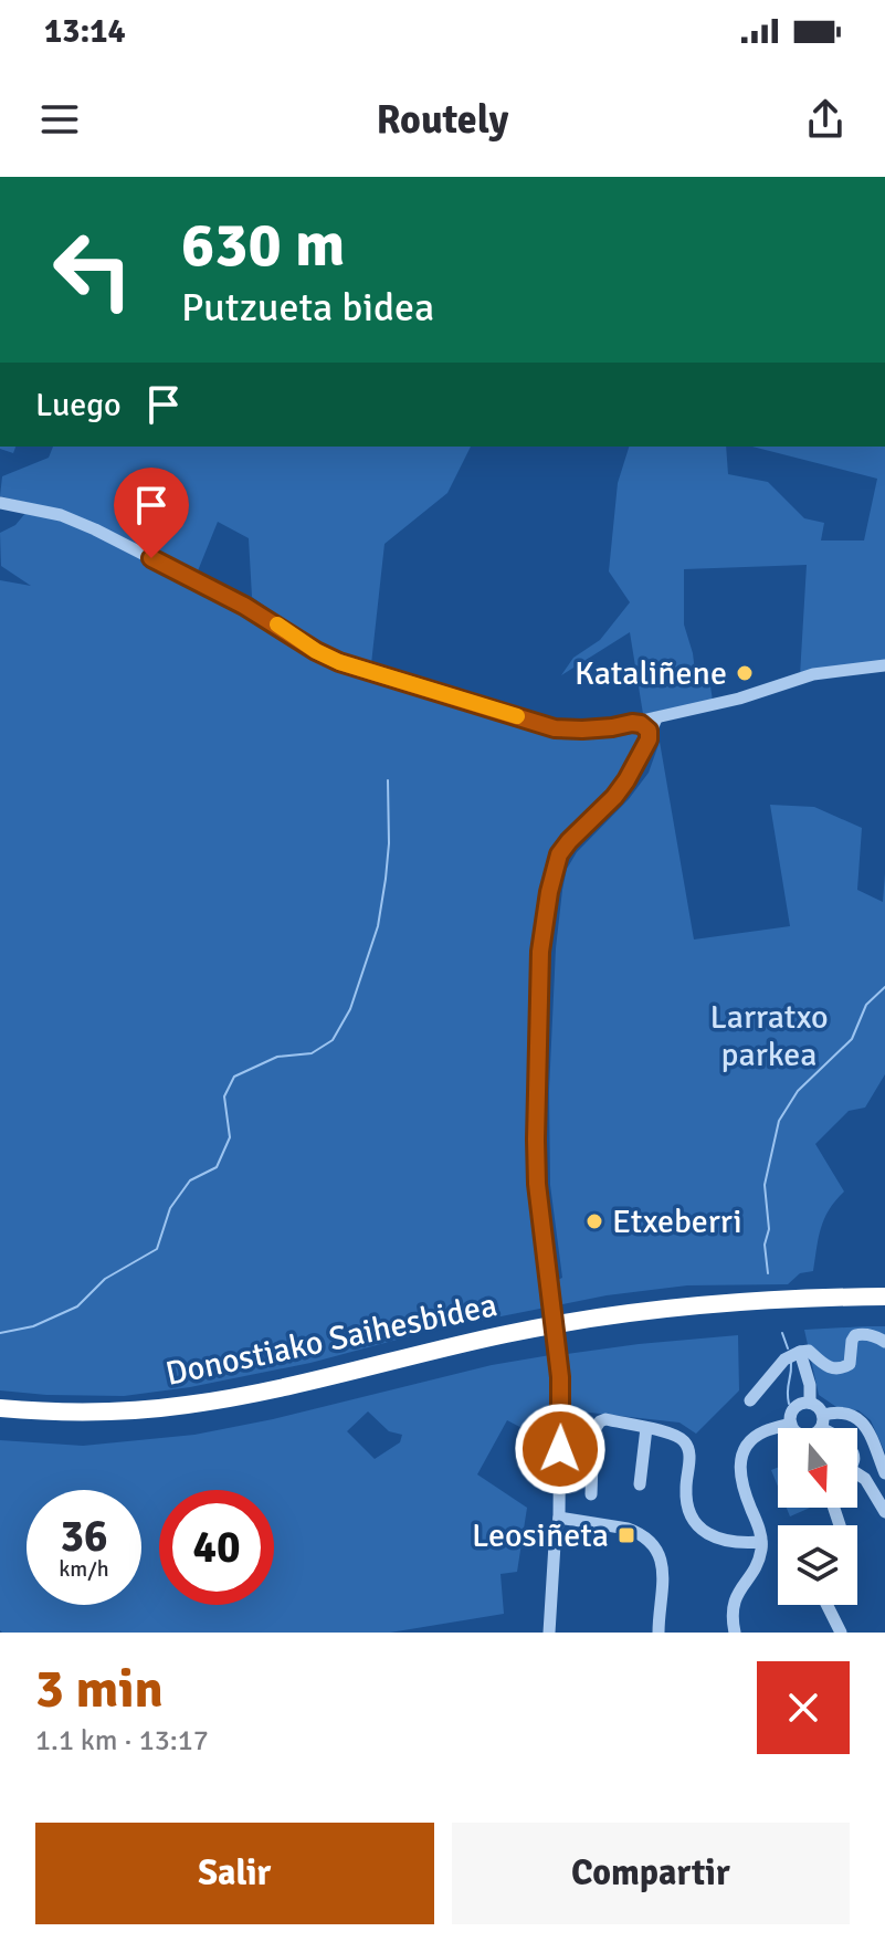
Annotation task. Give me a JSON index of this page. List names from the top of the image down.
{
  "streets": {
    "highway": ["Donostiako Saihesbidea"]
  },
  "parks": ["Larratxo parkea"],
  "places": {
    "other": ["Kataliñene", "Etxeberri"],
    "transit": ["Leosiñeta"]
  },
  "north": "bottom",
  "page": {
    "status": "13:14",
    "header": "Routely",
    "turn": ["630 m", "Putzueta bidea"],
    "then": "Luego",
    "speed": "36 km/h",
    "limit": "40",
    "heading": ["3 min", "1.1 km · 13:17"],
    "buttons": ["Salir", "Compartir"]
  }
}
